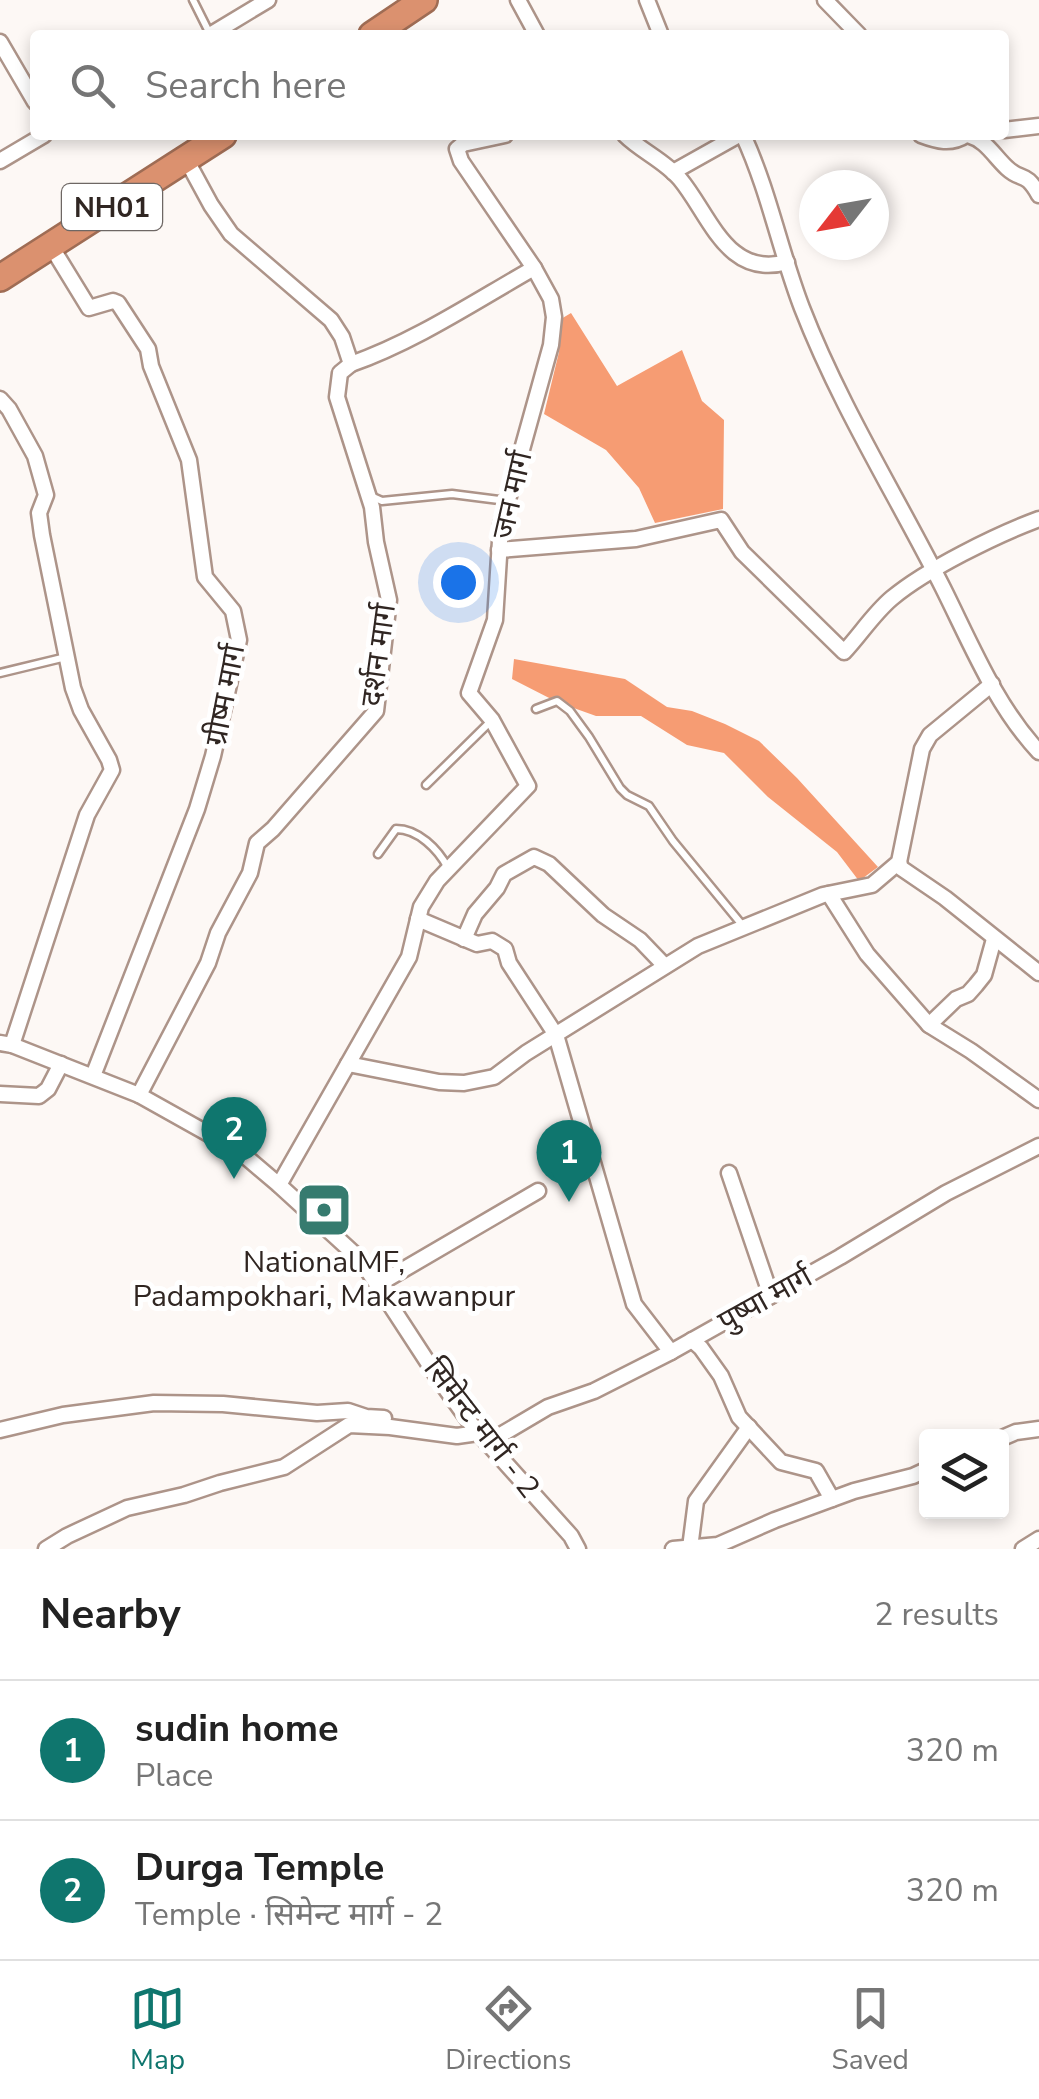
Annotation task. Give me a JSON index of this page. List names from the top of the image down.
{
  "streets": {
    "highway": ["NH01"],
    "street": [
      "जन मार्ग",
      "दर्शन मार्ग",
      "ग्रीष्म मार्ग",
      "पुष्पा मार्ग",
      "सिमेन्ट मार्ग - 2"
    ]
  },
  "crossings": [
    ["NH01", "ग्रीष्म मार्ग"],
    ["जन मार्ग", "सिमेन्ट मार्ग - 2"],
    ["दर्शन मार्ग", "सिमेन्ट मार्ग - 2"],
    ["ग्रीष्म मार्ग", "सिमेन्ट मार्ग - 2"],
    ["पुष्पा मार्ग", "सिमेन्ट मार्ग - 2"]
  ],
  "places": {
    "bank": ["NationalMF, Padampokhari, Makawanpur"]
  },
  "north": "bottom left",
  "page": {
    "search": "Search here",
    "pins": ["2", "1"],
    "heading": ["Nearby", "2 results"],
    "list": [
      {
        "mark": "1",
        "name": "sudin home",
        "note": "Place",
        "value": "320 m"
      },
      {
        "mark": "2",
        "name": "Durga Temple",
        "note": "Temple · सिमेन्ट मार्ग - 2",
        "value": "320 m"
      }
    ],
    "nav": ["Map", "Directions", "Saved"]
  }
}
